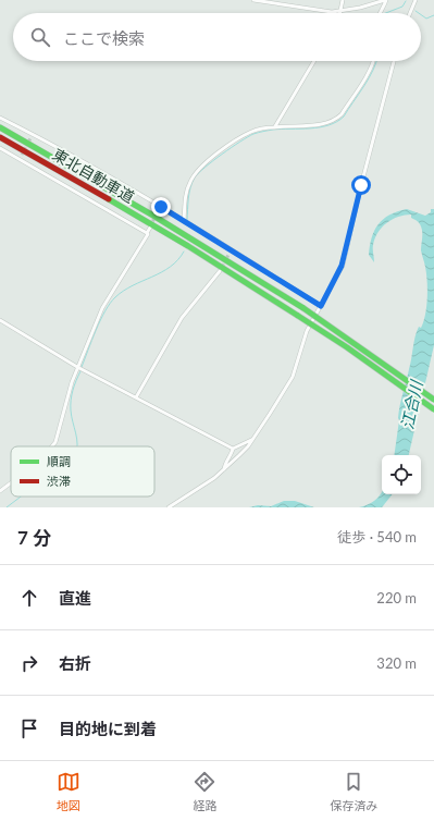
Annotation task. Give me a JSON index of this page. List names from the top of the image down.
{
  "streets": {
    "highway": ["東北自動車道"]
  },
  "water": ["江合川"],
  "legend": ["順調", "渋滞"],
  "page": {
    "search": "ここで検索",
    "heading": ["7 分", "徒歩 · 540 m"],
    "list": [
      ["直進", "220 m"],
      ["右折", "320 m"],
      "目的地に到着"
    ],
    "nav": ["地図", "経路", "保存済み"]
  }
}
